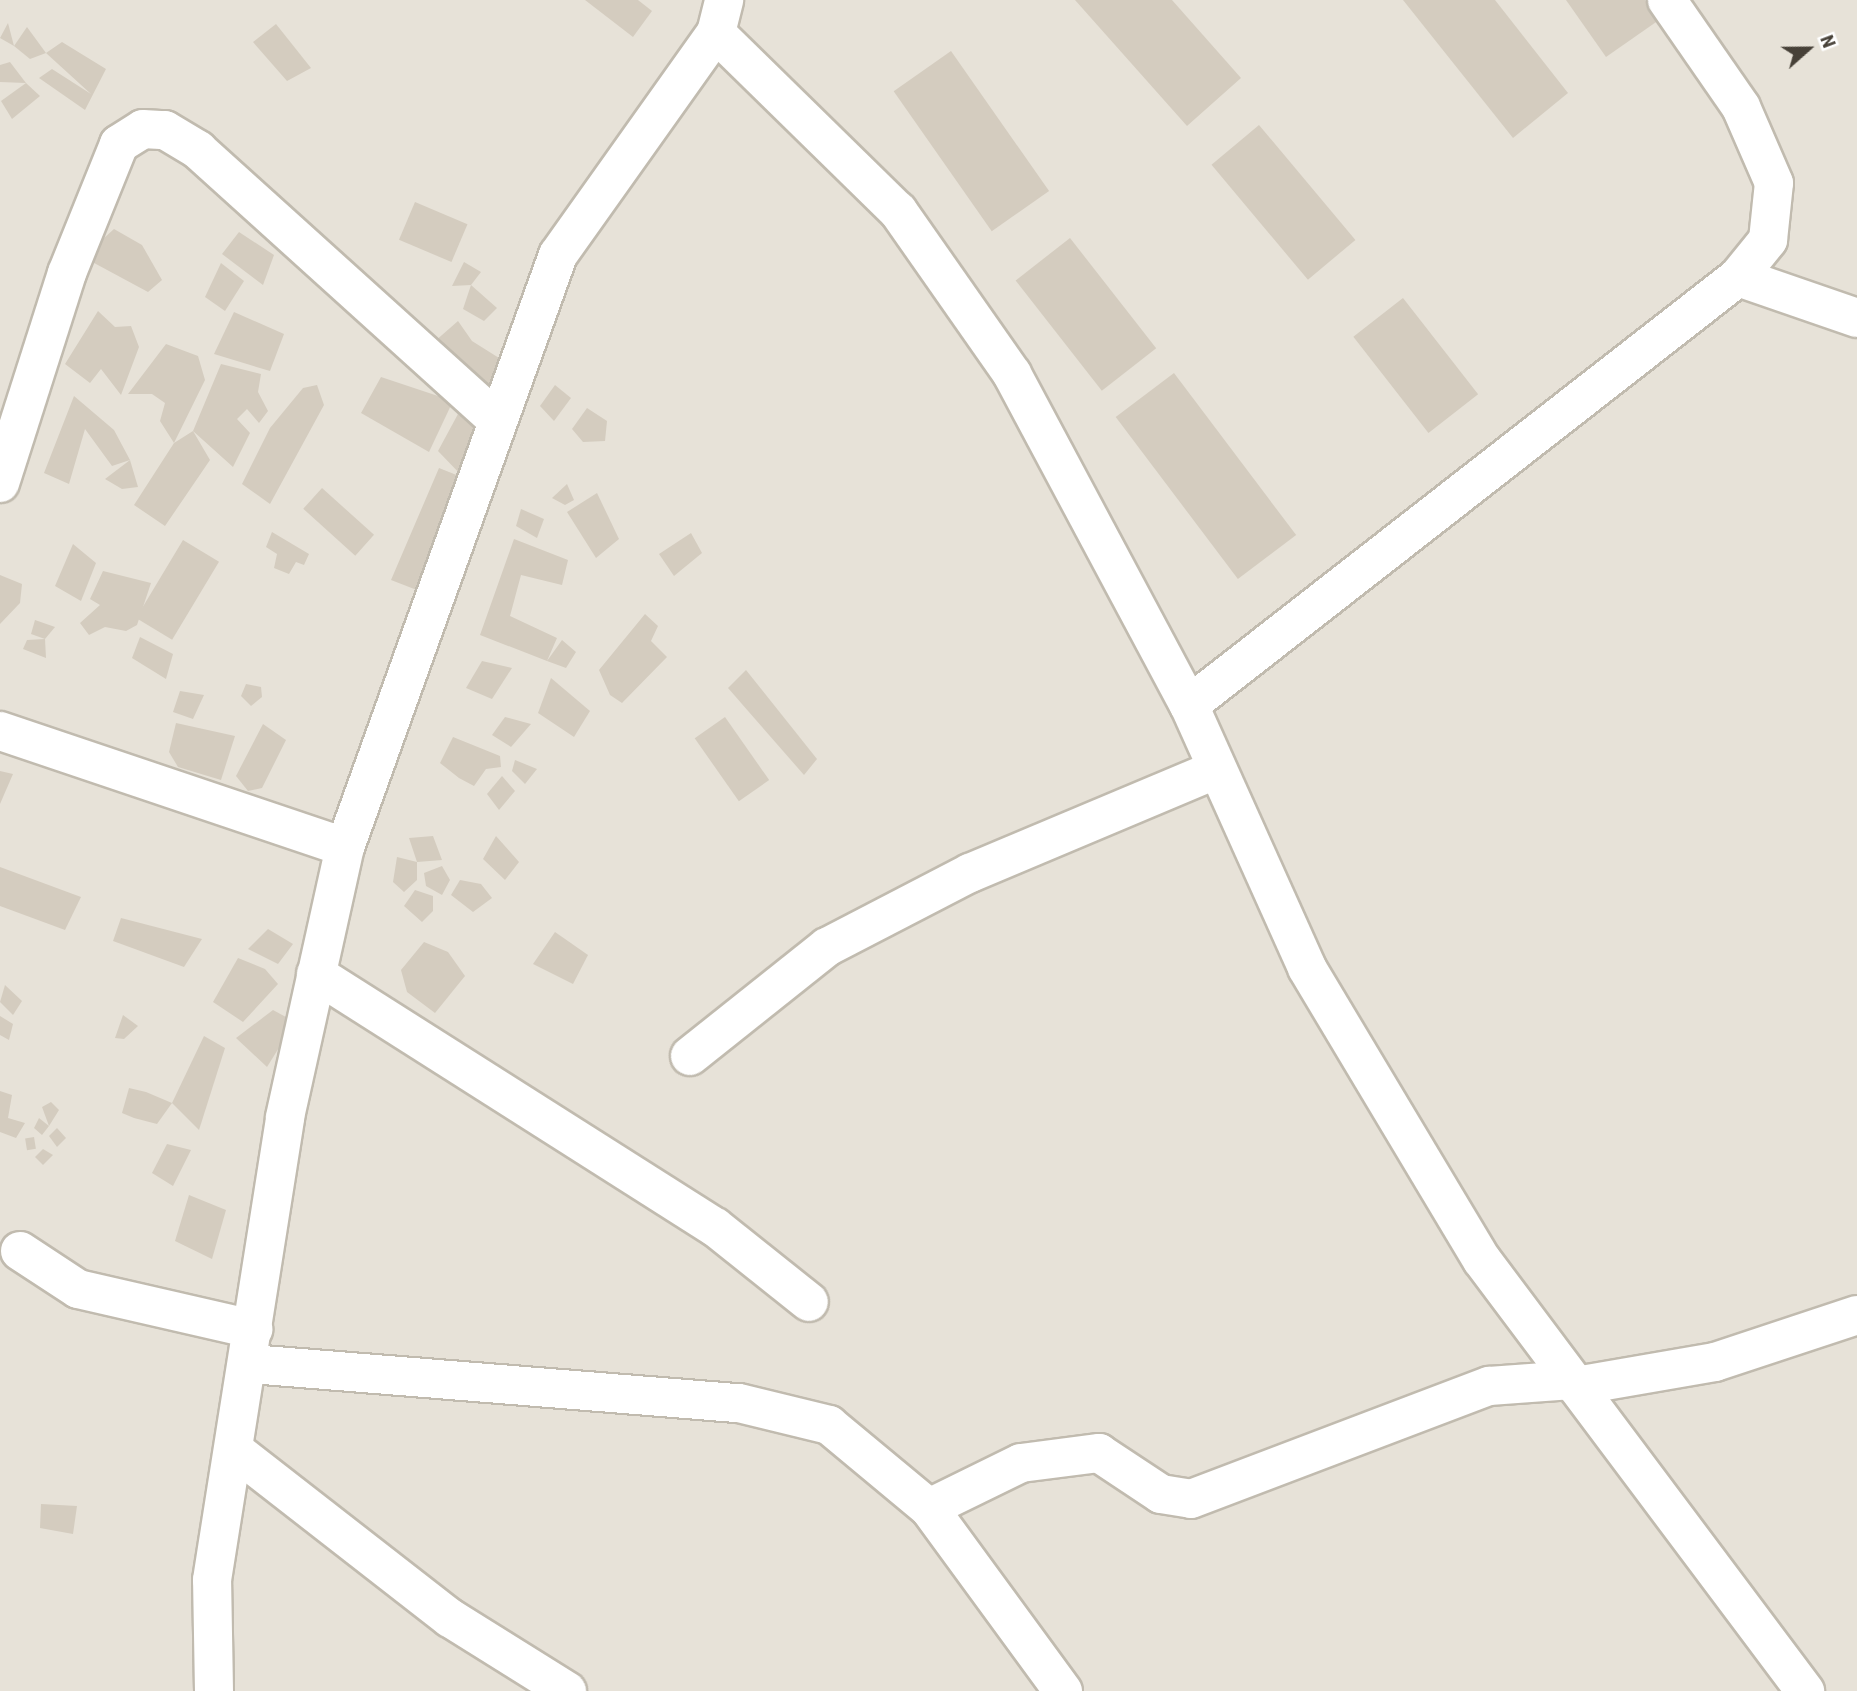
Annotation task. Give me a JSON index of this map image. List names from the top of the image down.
{
  "north": "right"
}
